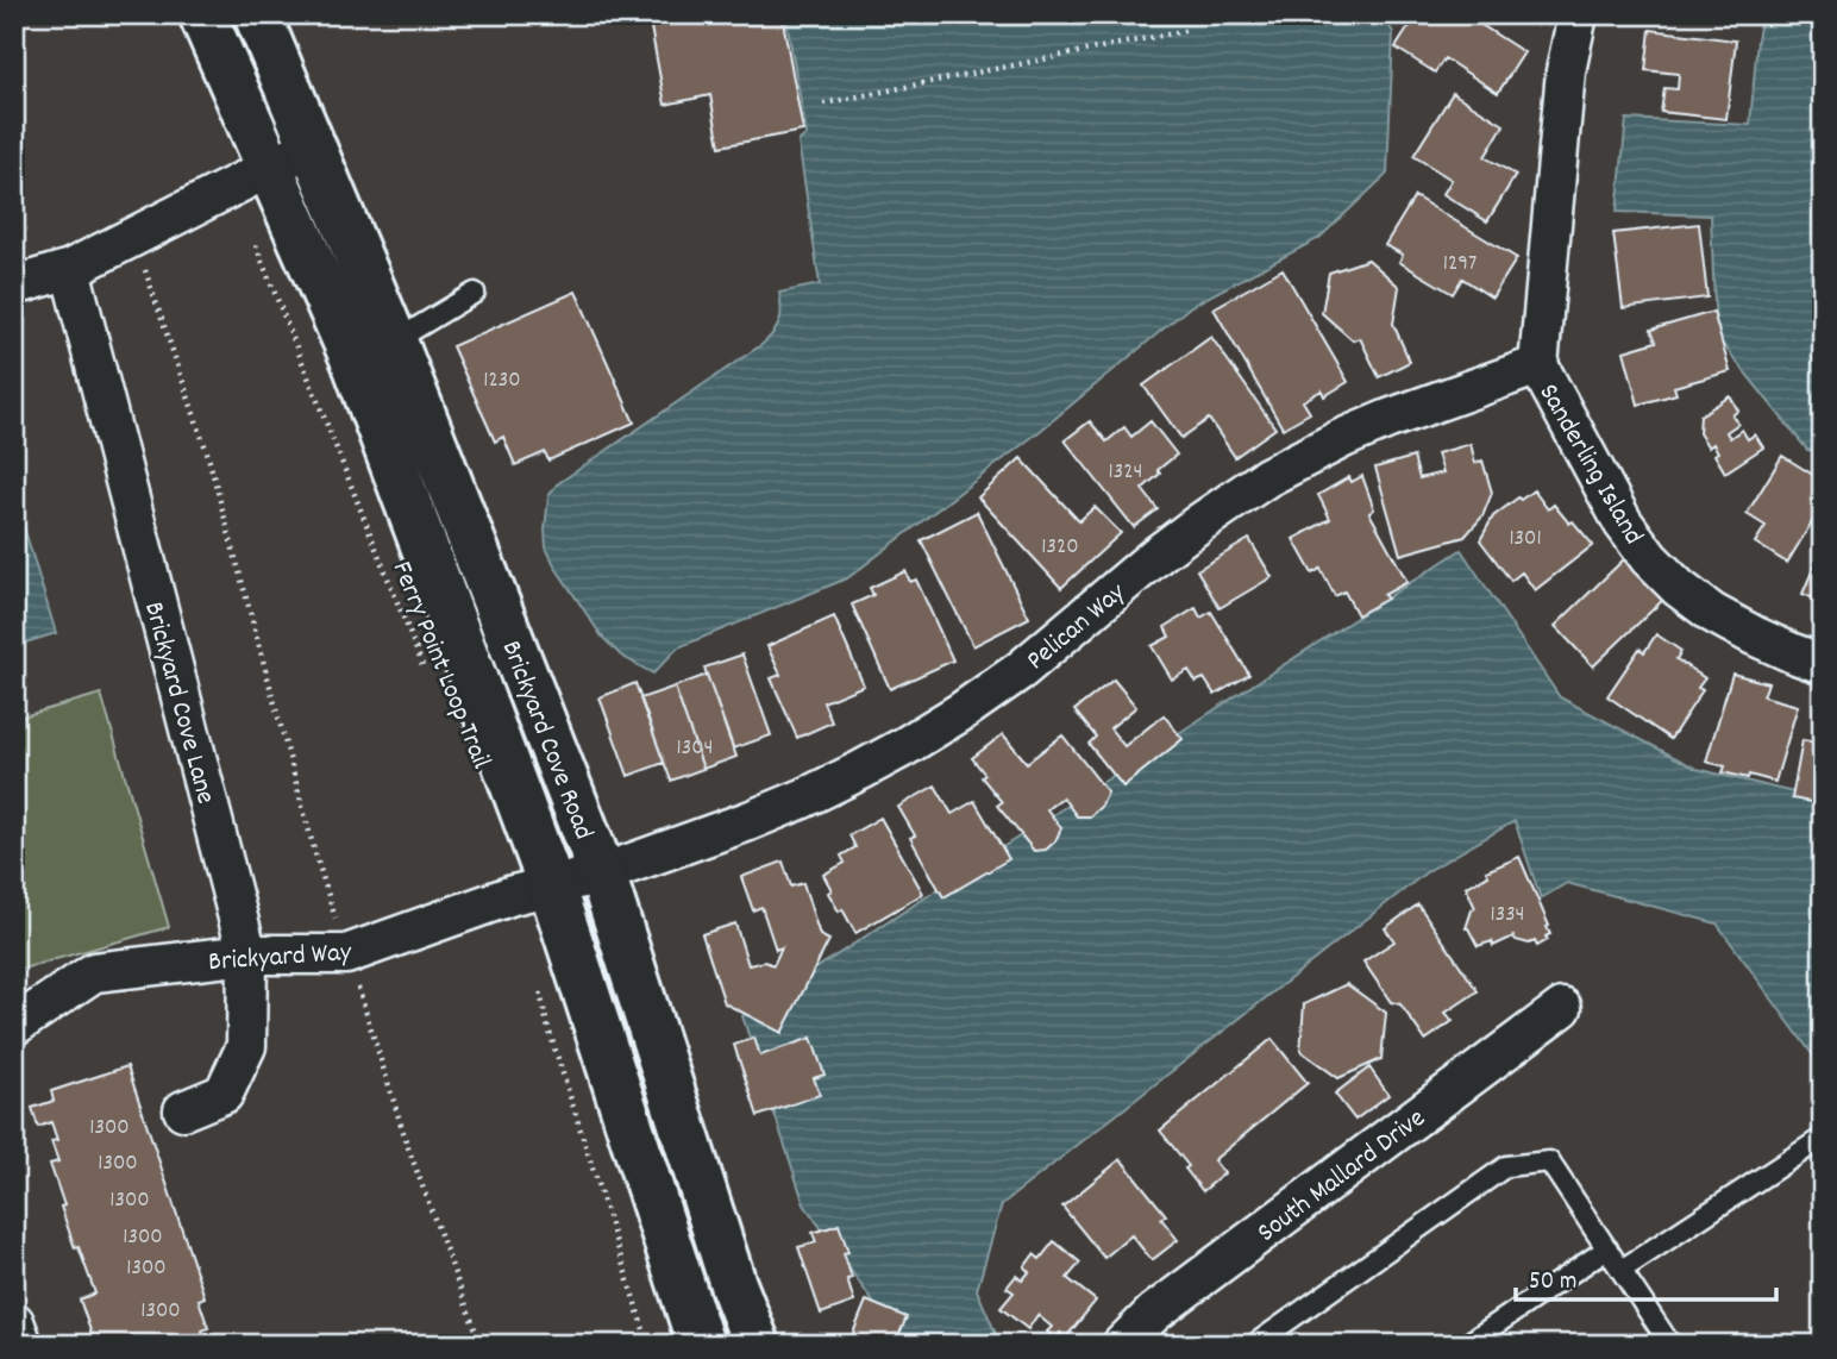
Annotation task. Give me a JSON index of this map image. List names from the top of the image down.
{
  "streets": {
    "street": [
      "Sanderling Island",
      "Pelican Way",
      "Brickyard Cove Lane",
      "Brickyard Cove Road",
      "Brickyard Way",
      "South Mallard Drive"
    ],
    "path": ["Ferry Point Loop Trail"]
  },
  "crossings": [
    ["Sanderling Island", "Pelican Way"],
    ["Pelican Way", "Brickyard Cove Road"],
    ["Pelican Way", "Brickyard Way"],
    ["Ferry Point Loop Trail", "Brickyard Cove Road"],
    ["Brickyard Cove Lane", "Brickyard Way"],
    ["Brickyard Cove Road", "Brickyard Way"]
  ],
  "house_numbers": [
    "1297",
    "1230",
    "1324",
    "1301",
    "1320",
    "1304",
    "1334",
    "1300",
    "1300",
    "1300",
    "1300",
    "1300",
    "1300"
  ],
  "scale_bar": "50 m"
}
